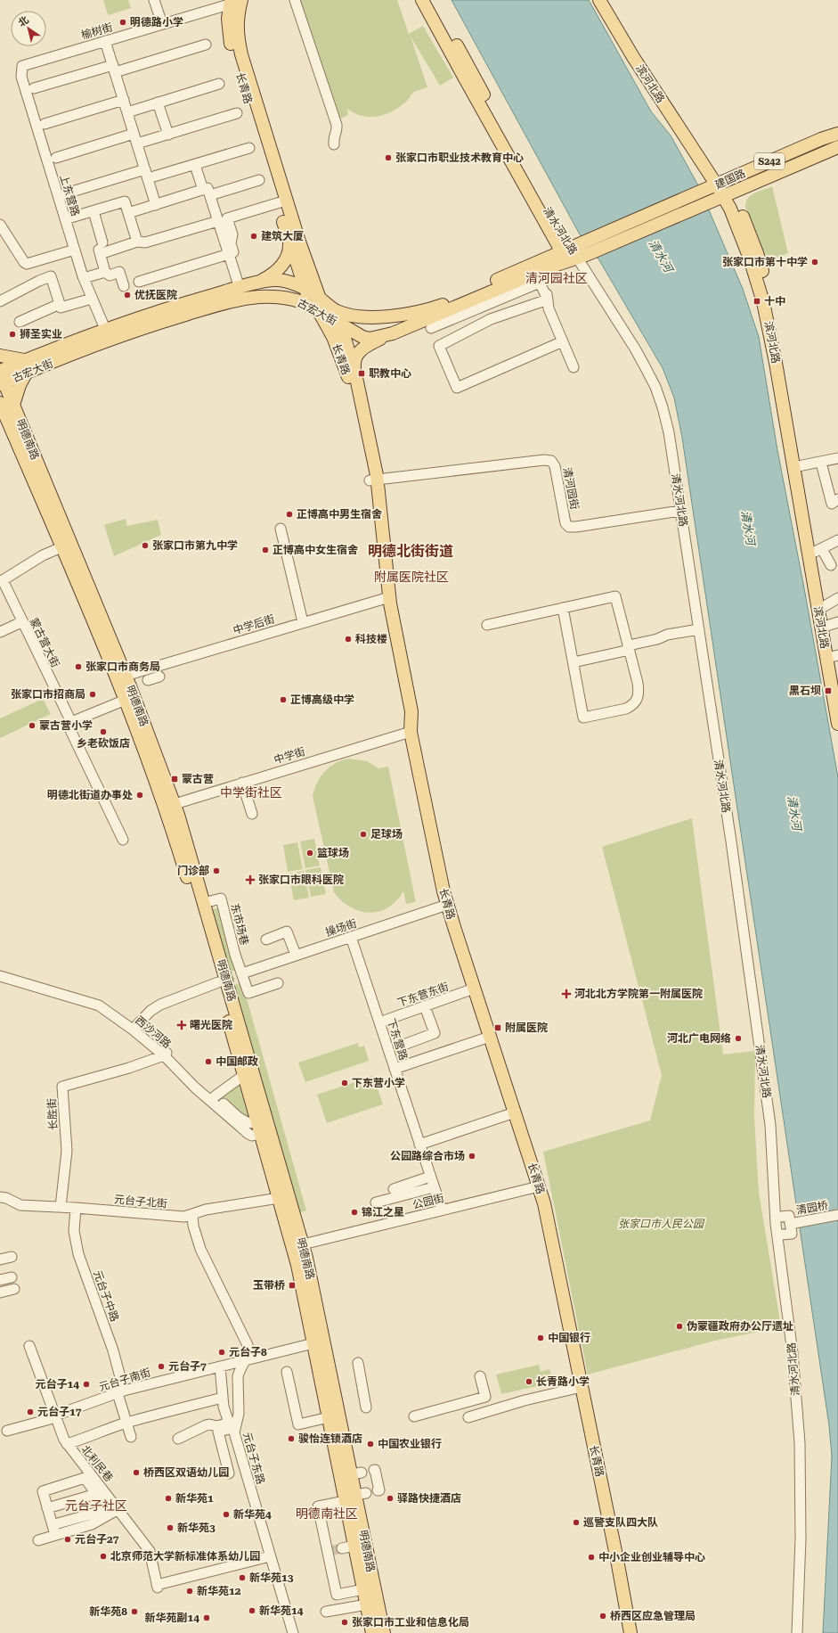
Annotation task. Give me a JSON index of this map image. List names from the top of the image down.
{
  "streets": {
    "main road": [
      "滨河北路",
      "长青路",
      "S242",
      "建国路",
      "清水河北路",
      "古宏大街",
      "明德南路"
    ],
    "street": [
      "榆树街",
      "上东营路",
      "清河园街",
      "中学后街",
      "蒙古营大街",
      "中学街",
      "东市场巷",
      "操场街",
      "下东营东街",
      "西沙河路",
      "下东营路",
      "长胜街",
      "元台子北街",
      "公园街",
      "清园桥",
      "元台子中路",
      "元台子南街",
      "元台子东路",
      "北利民巷"
    ]
  },
  "crossings": [
    ["榆树街", "长青路"],
    ["榆树街", "上东营路"],
    ["滨河北路", "建国路"],
    ["长青路", "古宏大街"],
    ["长青路", "清河园街"],
    ["长青路", "中学后街"],
    ["长青路", "中学街"],
    ["长青路", "操场街"],
    ["长青路", "下东营东街"],
    ["长青路", "公园街"],
    ["S242", "建国路"],
    ["S242", "清水河北路"],
    ["S242", "古宏大街"],
    ["上东营路", "古宏大街"],
    ["清水河北路", "古宏大街"],
    ["清水河北路", "清河园街"],
    ["古宏大街", "明德南路"],
    ["明德南路", "中学后街"],
    ["明德南路", "蒙古营大街"],
    ["明德南路", "中学街"],
    ["明德南路", "东市场巷"],
    ["明德南路", "西沙河路"],
    ["明德南路", "元台子北街"],
    ["明德南路", "公园街"],
    ["明德南路", "元台子南街"],
    ["东市场巷", "操场街"],
    ["操场街", "下东营路"],
    ["下东营东街", "下东营路"],
    ["西沙河路", "长胜街"],
    ["下东营路", "公园街"],
    ["长胜街", "元台子北街"],
    ["元台子北街", "元台子中路"],
    ["元台子北街", "元台子东路"],
    ["元台子中路", "元台子南街"],
    ["元台子南街", "元台子东路"],
    ["元台子南街", "北利民巷"],
    ["元台子东路", "北利民巷"]
  ],
  "districts": [
    "清河园社区",
    "明德北街街道",
    "附属医院社区",
    "中学街社区",
    "元台子社区",
    "明德南社区"
  ],
  "water": ["清水河"],
  "parks": ["张家口市人民公园"],
  "places": {
    "other": [
      "明德路小学",
      "张家口市职业技术教育中心",
      "建筑大厦",
      "张家口市第十中学",
      "优抚医院",
      "狮圣实业",
      "正博高中男生宿舍",
      "张家口市第九中学",
      "正博高中女生宿舍",
      "科技楼",
      "张家口市商务局",
      "张家口市招商局",
      "正博高级中学",
      "蒙古营小学",
      "乡老砍饭店",
      "明德北街道办事处",
      "足球场",
      "篮球场",
      "门诊部",
      "河北广电网络",
      "中国邮政",
      "下东营小学",
      "公园路综合市场",
      "锦江之星",
      "伪蒙疆政府办公厅遗址",
      "中国银行",
      "元台子8",
      "元台子7",
      "长青路小学",
      "元台子14",
      "元台子17",
      "骏怡连锁酒店",
      "中国农业银行",
      "桥西区双语幼儿园",
      "新华苑1",
      "驿路快捷酒店",
      "新华苑4",
      "巡警支队四大队",
      "新华苑3",
      "元台子27",
      "北京师范大学新标准体系幼儿园",
      "中小企业创业辅导中心",
      "新华苑13",
      "新华苑12",
      "新华苑14",
      "新华苑8",
      "桥西区应急管理局",
      "新华苑副14",
      "张家口市工业和信息化局"
    ],
    "transit": [
      "十中",
      "职教中心",
      "黑石坝",
      "蒙古营",
      "附属医院",
      "玉带桥"
    ],
    "health": ["张家口市眼科医院", "河北北方学院第一附属医院", "曙光医院"]
  },
  "north": "top left"
}
